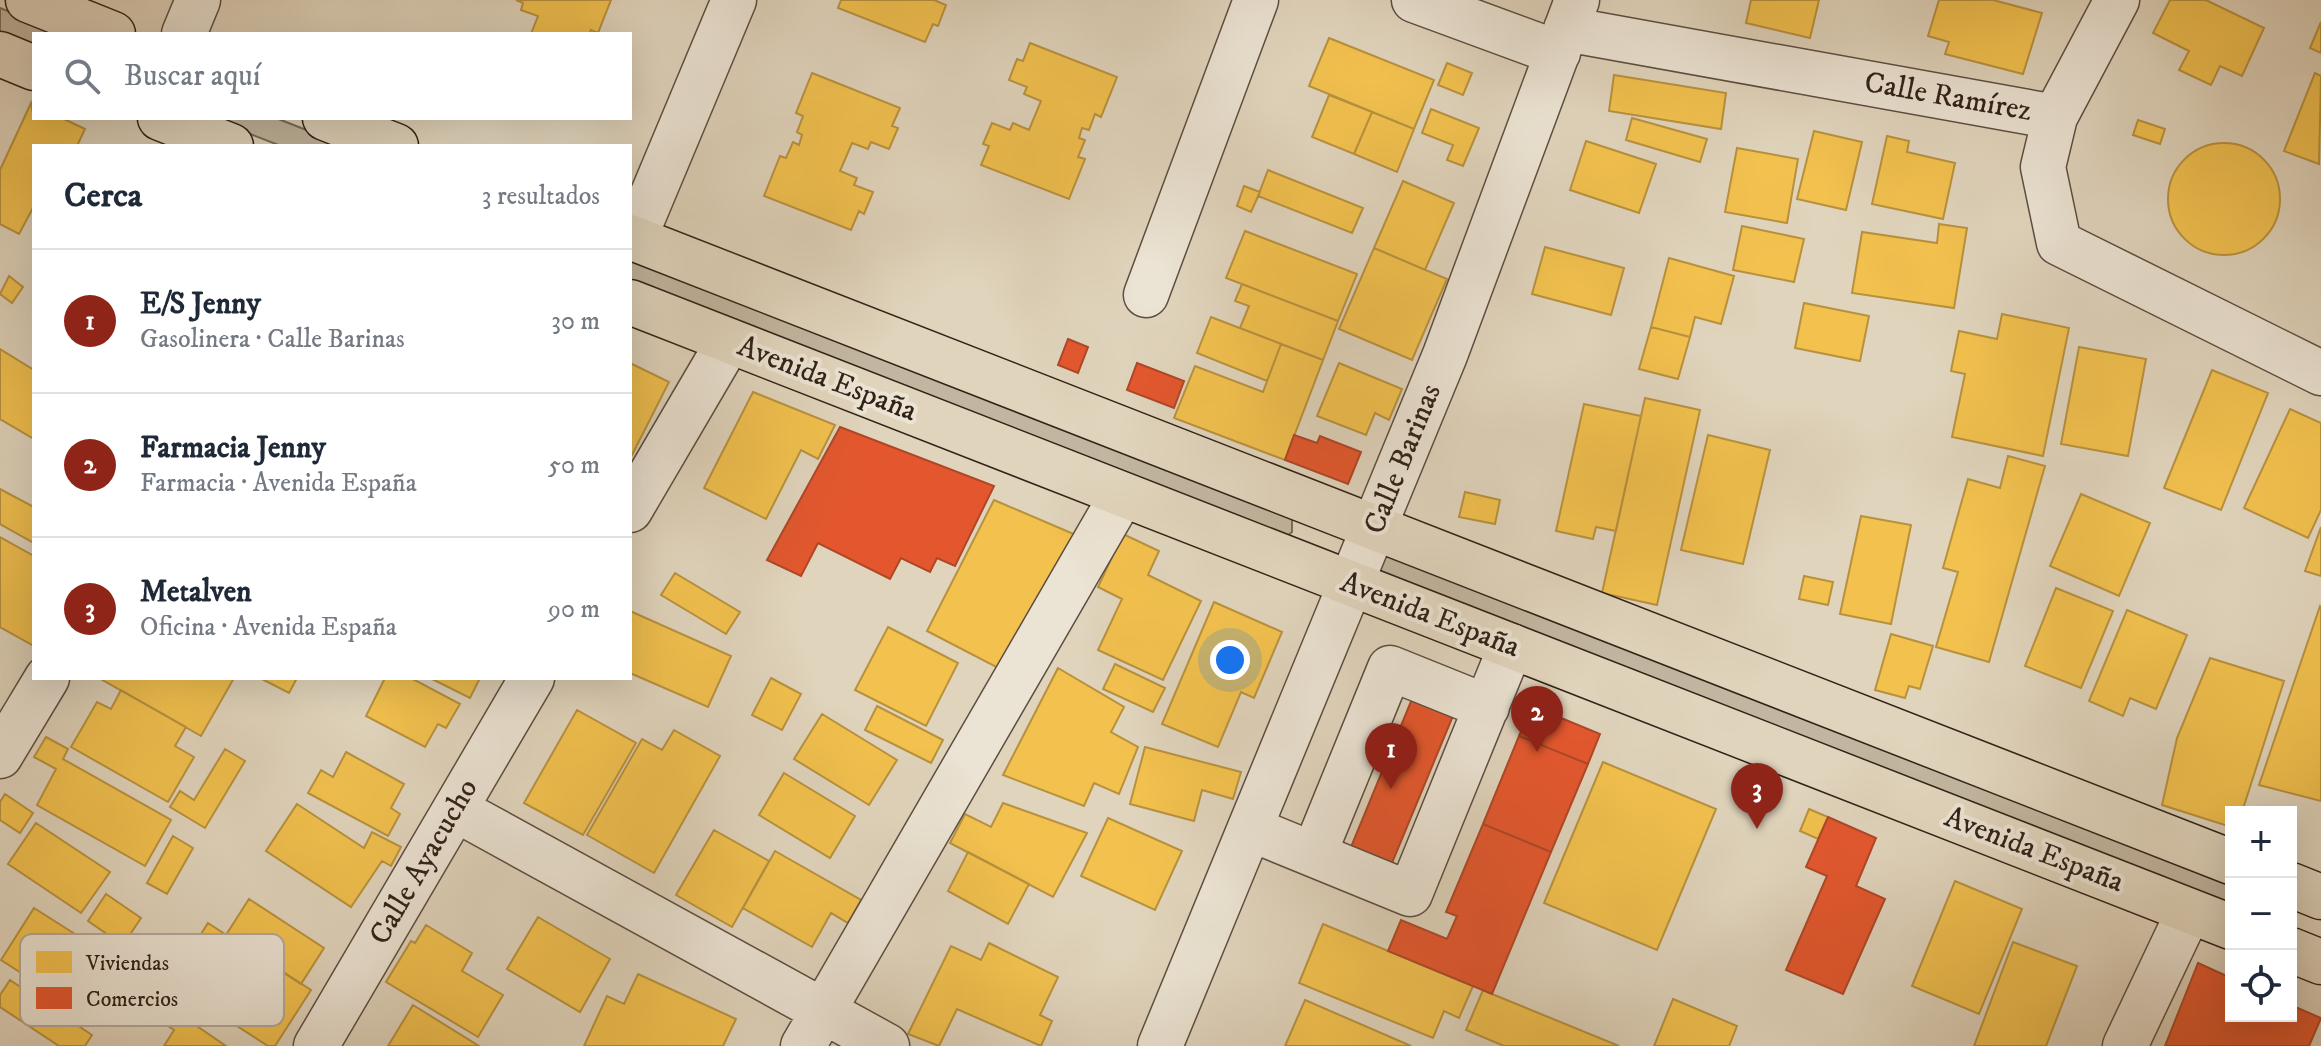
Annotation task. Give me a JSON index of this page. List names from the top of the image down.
{
  "streets": {
    "main road": ["Avenida España"],
    "street": ["Calle Ramírez", "Calle Barinas", "Calle Ayacucho"]
  },
  "crossings": [
    ["Calle Ramírez", "Calle Barinas"],
    ["Avenida España", "Calle Barinas"]
  ],
  "legend": ["Viviendas", "Comercios"],
  "page": {
    "search": "Buscar aquí",
    "heading": ["Cerca", "3 resultados"],
    "list": [
      {
        "mark": "1",
        "name": "E/S Jenny",
        "note": "Gasolinera · Calle Barinas",
        "value": "30 m"
      },
      {
        "mark": "2",
        "name": "Farmacia Jenny",
        "note": "Farmacia · Avenida España",
        "value": "50 m"
      },
      {
        "mark": "3",
        "name": "Metalven",
        "note": "Oficina · Avenida España",
        "value": "90 m"
      }
    ],
    "pins": ["2", "1", "3"],
    "map_buttons": ["+", "−"]
  }
}
